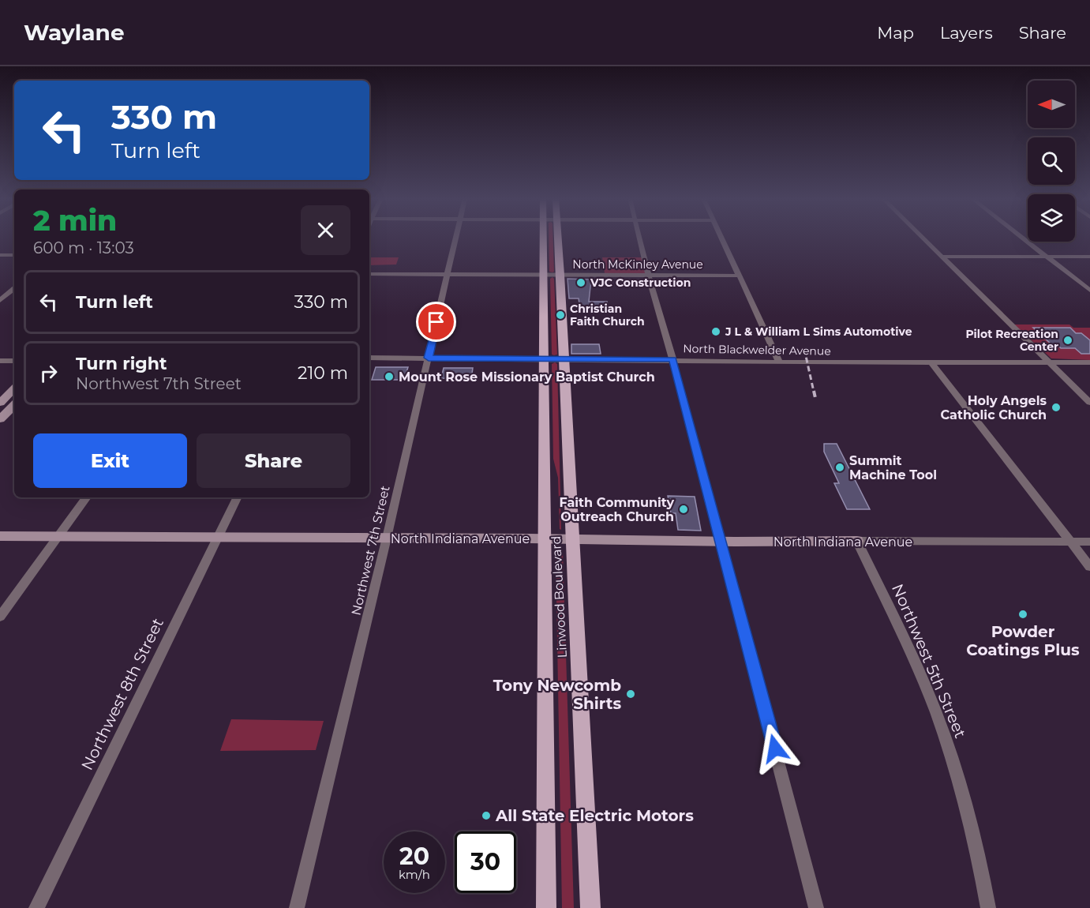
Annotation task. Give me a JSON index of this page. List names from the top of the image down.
{
  "streets": {
    "main road": ["Linwood Boulevard"],
    "street": [
      "North McKinley Avenue",
      "North Blackwelder Avenue",
      "North Indiana Avenue",
      "Northwest 7th Street",
      "Northwest 5th Street",
      "Northwest 8th Street"
    ]
  },
  "crossings": [
    ["North McKinley Avenue", "Northwest 7th Street"],
    ["North McKinley Avenue", "Linwood Boulevard"],
    ["North Blackwelder Avenue", "Northwest 7th Street"],
    ["North Blackwelder Avenue", "Linwood Boulevard"],
    ["North Indiana Avenue", "Northwest 7th Street"],
    ["North Indiana Avenue", "Linwood Boulevard"],
    ["North Indiana Avenue", "Northwest 5th Street"],
    ["North Indiana Avenue", "Northwest 8th Street"]
  ],
  "places": [
    "VJC Construction",
    "Christian Faith Church",
    "J L & William L Sims Automotive",
    "Pilot Recreation Center",
    "Mount Rose Missionary Baptist Church",
    "Holy Angels Catholic Church",
    "Summit Machine Tool",
    "Faith Community Outreach Church",
    "Powder Coatings Plus",
    "Tony Newcomb Shirts",
    "All State Electric Motors"
  ],
  "north": "left",
  "page": {
    "header": "Waylane",
    "nav": ["Map", "Layers", "Share"],
    "turn": ["330 m", "Turn left"],
    "heading": ["2 min", "600 m · 13:03"],
    "list": [
      {
        "name": "Turn left",
        "value": "330 m"
      },
      {
        "name": "Turn right",
        "note": "Northwest 7th Street",
        "value": "210 m"
      }
    ],
    "buttons": ["Exit", "Share"],
    "speed": "20 km/h",
    "limit": "30"
  }
}
